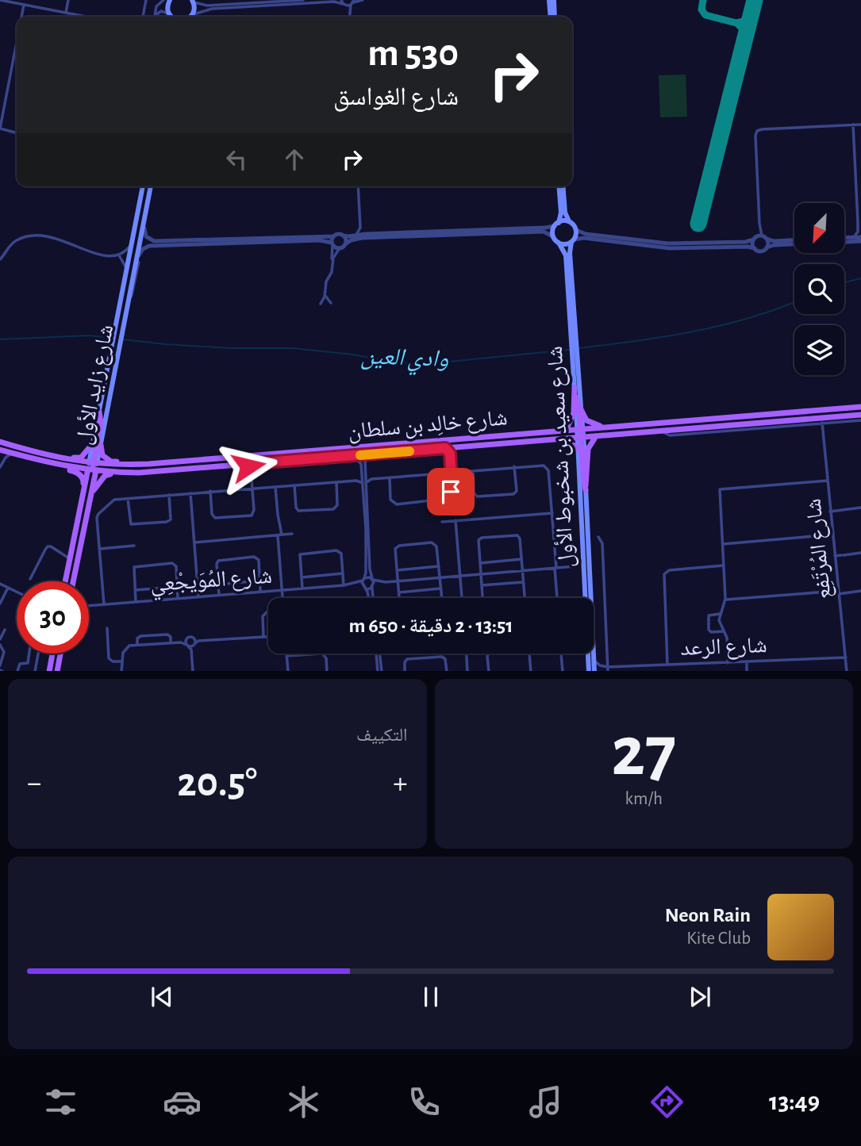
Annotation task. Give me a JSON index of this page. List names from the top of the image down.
{
  "streets": {
    "main road": ["شارع زايد الأول", "شارع خالِد بن سلطان", "شارع سعيد بن شخبوط الأول"],
    "street": ["شارع المُرْتَفِع", "شارع المُوَيجْعِي", "شارع الرعد"]
  },
  "crossings": [
    ["شارع زايد الأول", "شارع خالِد بن سلطان"],
    ["شارع خالِد بن سلطان", "شارع سعيد بن شخبوط الأول"],
    ["شارع المُرْتَفِع", "شارع الرعد"]
  ],
  "water": ["وادي العين"],
  "north": "bottom left",
  "page": {
    "turn": ["530 m", "شارع الغواسق"],
    "limit": "30",
    "trip": "13:51 · 2 دقيقة · 650 m",
    "tile": [
      ["27", "km/h"],
      "التكييف"
    ],
    "heat": ["−", "20.5°", "+"],
    "song": ["Neon Rain", "Kite Club"],
    "tabs": "13:49"
  }
}
